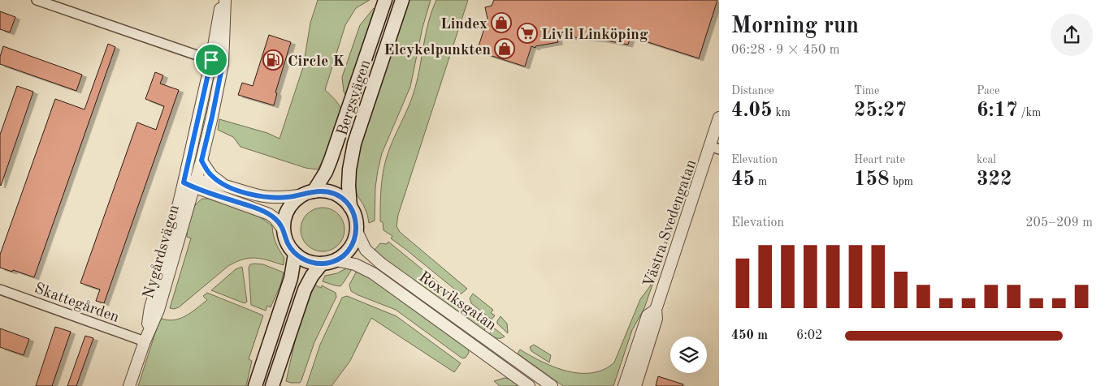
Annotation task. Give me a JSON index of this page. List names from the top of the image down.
{
  "streets": {
    "main road": ["Bergsvägen"],
    "street": [
      "Västra Svedengatan",
      "Nygårdsvägen",
      "Roxviksgatan",
      "Skattegården"
    ]
  },
  "crossings": [
    ["Bergsvägen", "Roxviksgatan"],
    ["Nygårdsvägen", "Skattegården"]
  ],
  "places": {
    "shop": ["Lindex", "Elcykelpunkten"],
    "supermarket": ["Livli Linköping"],
    "fuel station": ["Circle K"]
  },
  "page": {
    "heading": ["Morning run", "06:28 · 9 × 450 m"],
    "stats": [
      ["Distance", "4.05 km"],
      ["Time", "25:27"],
      ["Pace", "6:17 /km"],
      ["Elevation", "45 m"],
      ["Heart rate", "158 bpm"],
      ["kcal", "322"]
    ],
    "chart": ["Elevation", "205–209 m"],
    "list": [
      {
        "name": "450 m",
        "note": "6:02"
      }
    ]
  }
}
